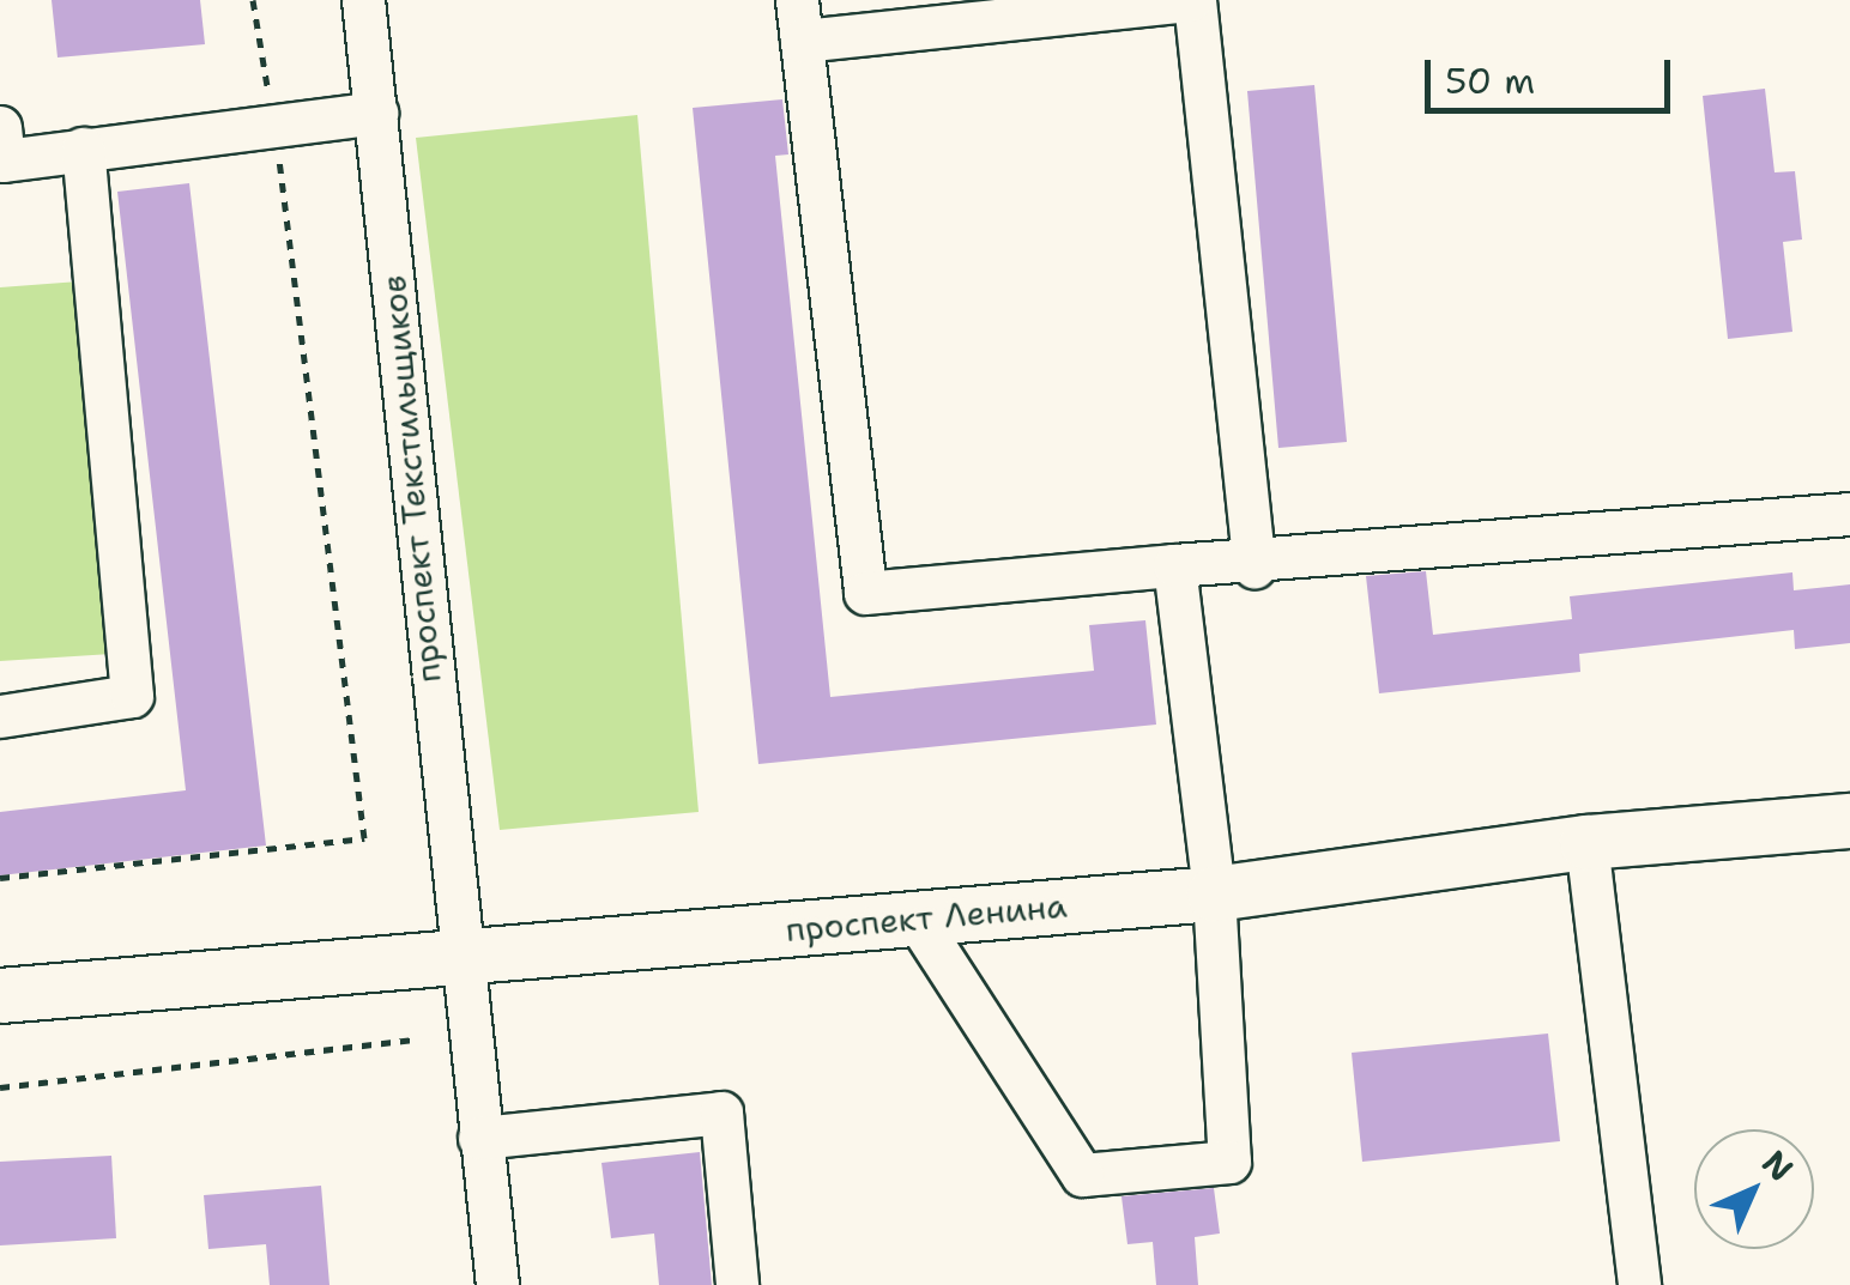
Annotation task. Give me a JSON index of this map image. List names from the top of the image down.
{
  "streets": {
    "main road": ["проспект Ленина"],
    "street": ["проспект Текстильщиков"]
  },
  "crossings": [
    ["проспект Текстильщиков", "проспект Ленина"]
  ],
  "scale_bar": "50 m",
  "north": "top right"
}
